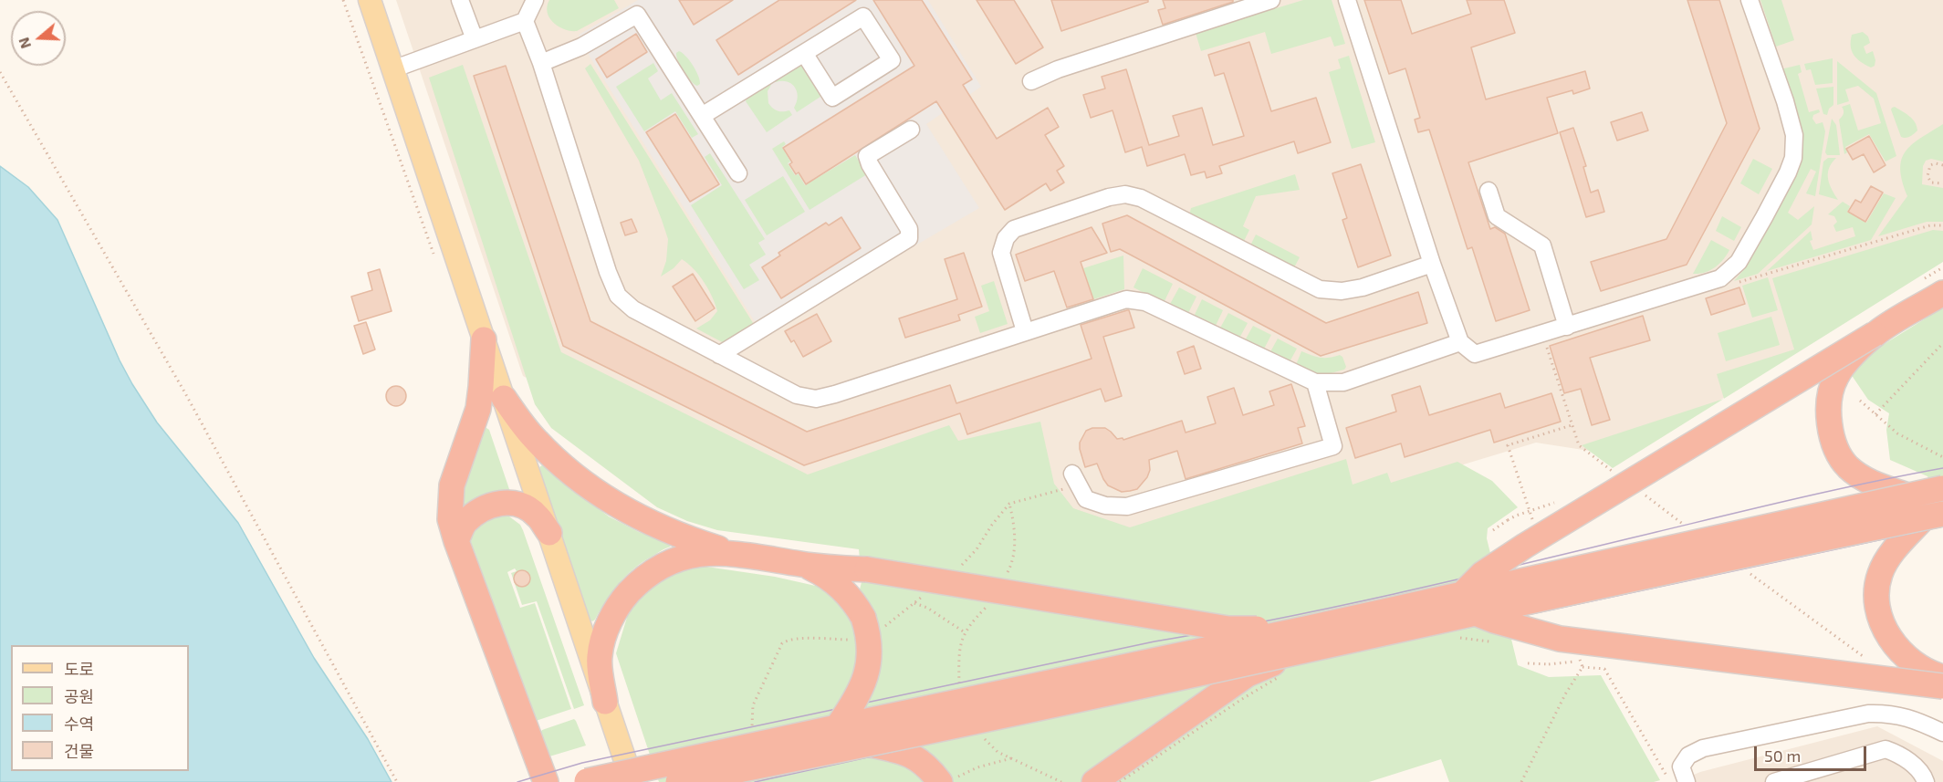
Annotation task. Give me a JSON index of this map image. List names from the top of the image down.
{
  "legend": [
    "도로",
    "공원",
    "수역",
    "건물"
  ],
  "scale_bar": "50 m",
  "north": "left"
}
